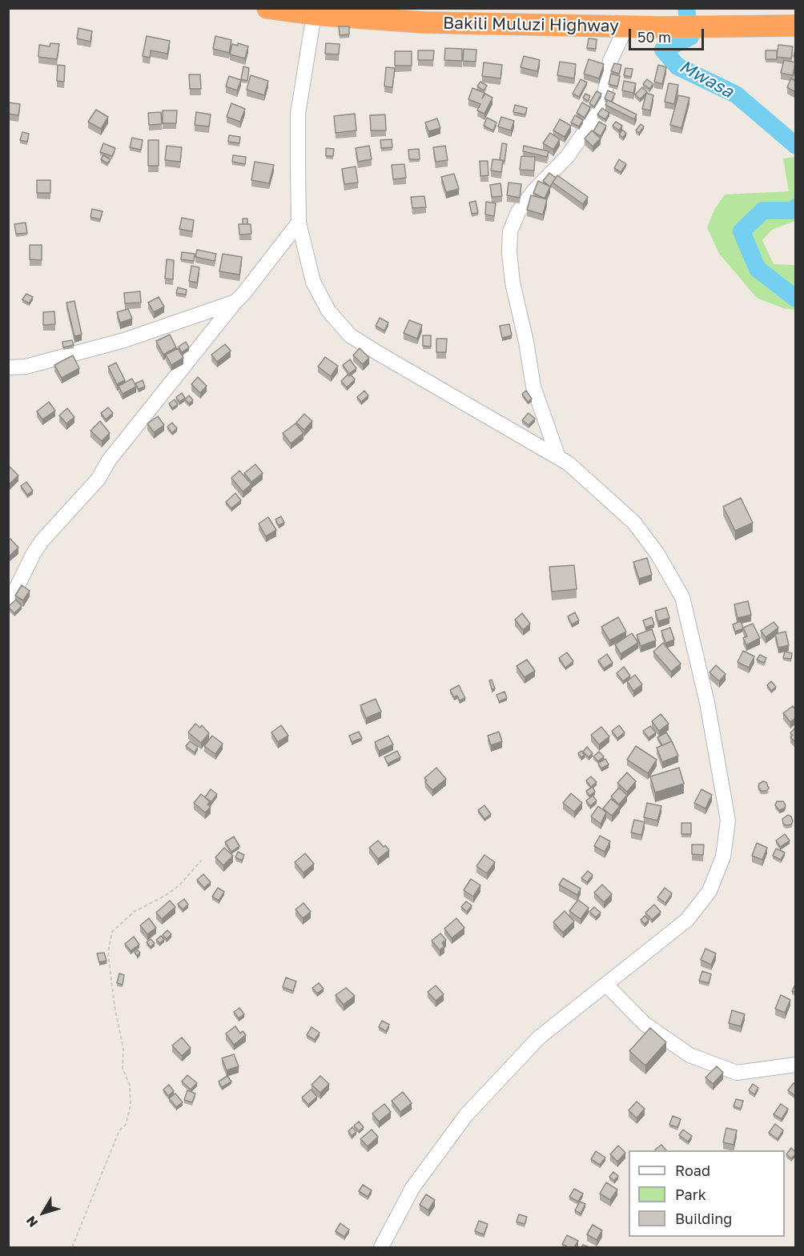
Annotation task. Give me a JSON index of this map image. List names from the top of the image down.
{
  "streets": {
    "highway": ["Bakili Muluzi Highway"]
  },
  "water": ["Mwasa"],
  "legend": ["Road", "Park", "Building"],
  "scale_bar": "50 m",
  "north": "bottom left"
}
